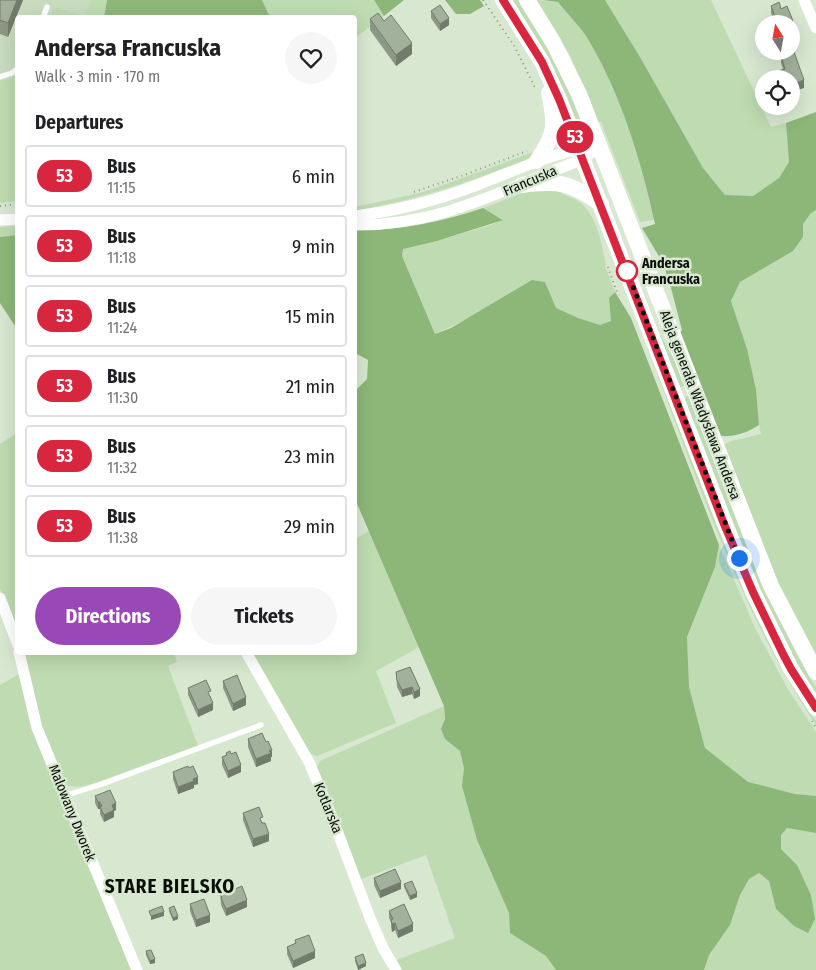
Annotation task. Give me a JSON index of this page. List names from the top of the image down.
{
  "streets": {
    "main road": ["Aleja generała Władysława Andersa"],
    "street": ["Francuska", "Kotlarska", "Malowany Dworek"]
  },
  "crossings": [
    ["Francuska", "Aleja generała Władysława Andersa"]
  ],
  "districts": ["STARE BIELSKO"],
  "places": ["Andersa Francuska"],
  "lines": ["bus line 53"],
  "north": "top",
  "page": {
    "on_map": "53",
    "heading": [
      ["Andersa Francuska", "Walk · 3 min · 170 m"],
      "Departures"
    ],
    "list": [
      {
        "mark": "53",
        "name": "Bus",
        "note": "11:15",
        "value": "6 min"
      },
      {
        "mark": "53",
        "name": "Bus",
        "note": "11:18",
        "value": "9 min"
      },
      {
        "mark": "53",
        "name": "Bus",
        "note": "11:24",
        "value": "15 min"
      },
      {
        "mark": "53",
        "name": "Bus",
        "note": "11:30",
        "value": "21 min"
      },
      {
        "mark": "53",
        "name": "Bus",
        "note": "11:32",
        "value": "23 min"
      },
      {
        "mark": "53",
        "name": "Bus",
        "note": "11:38",
        "value": "29 min"
      }
    ],
    "buttons": ["Directions", "Tickets"]
  }
}
